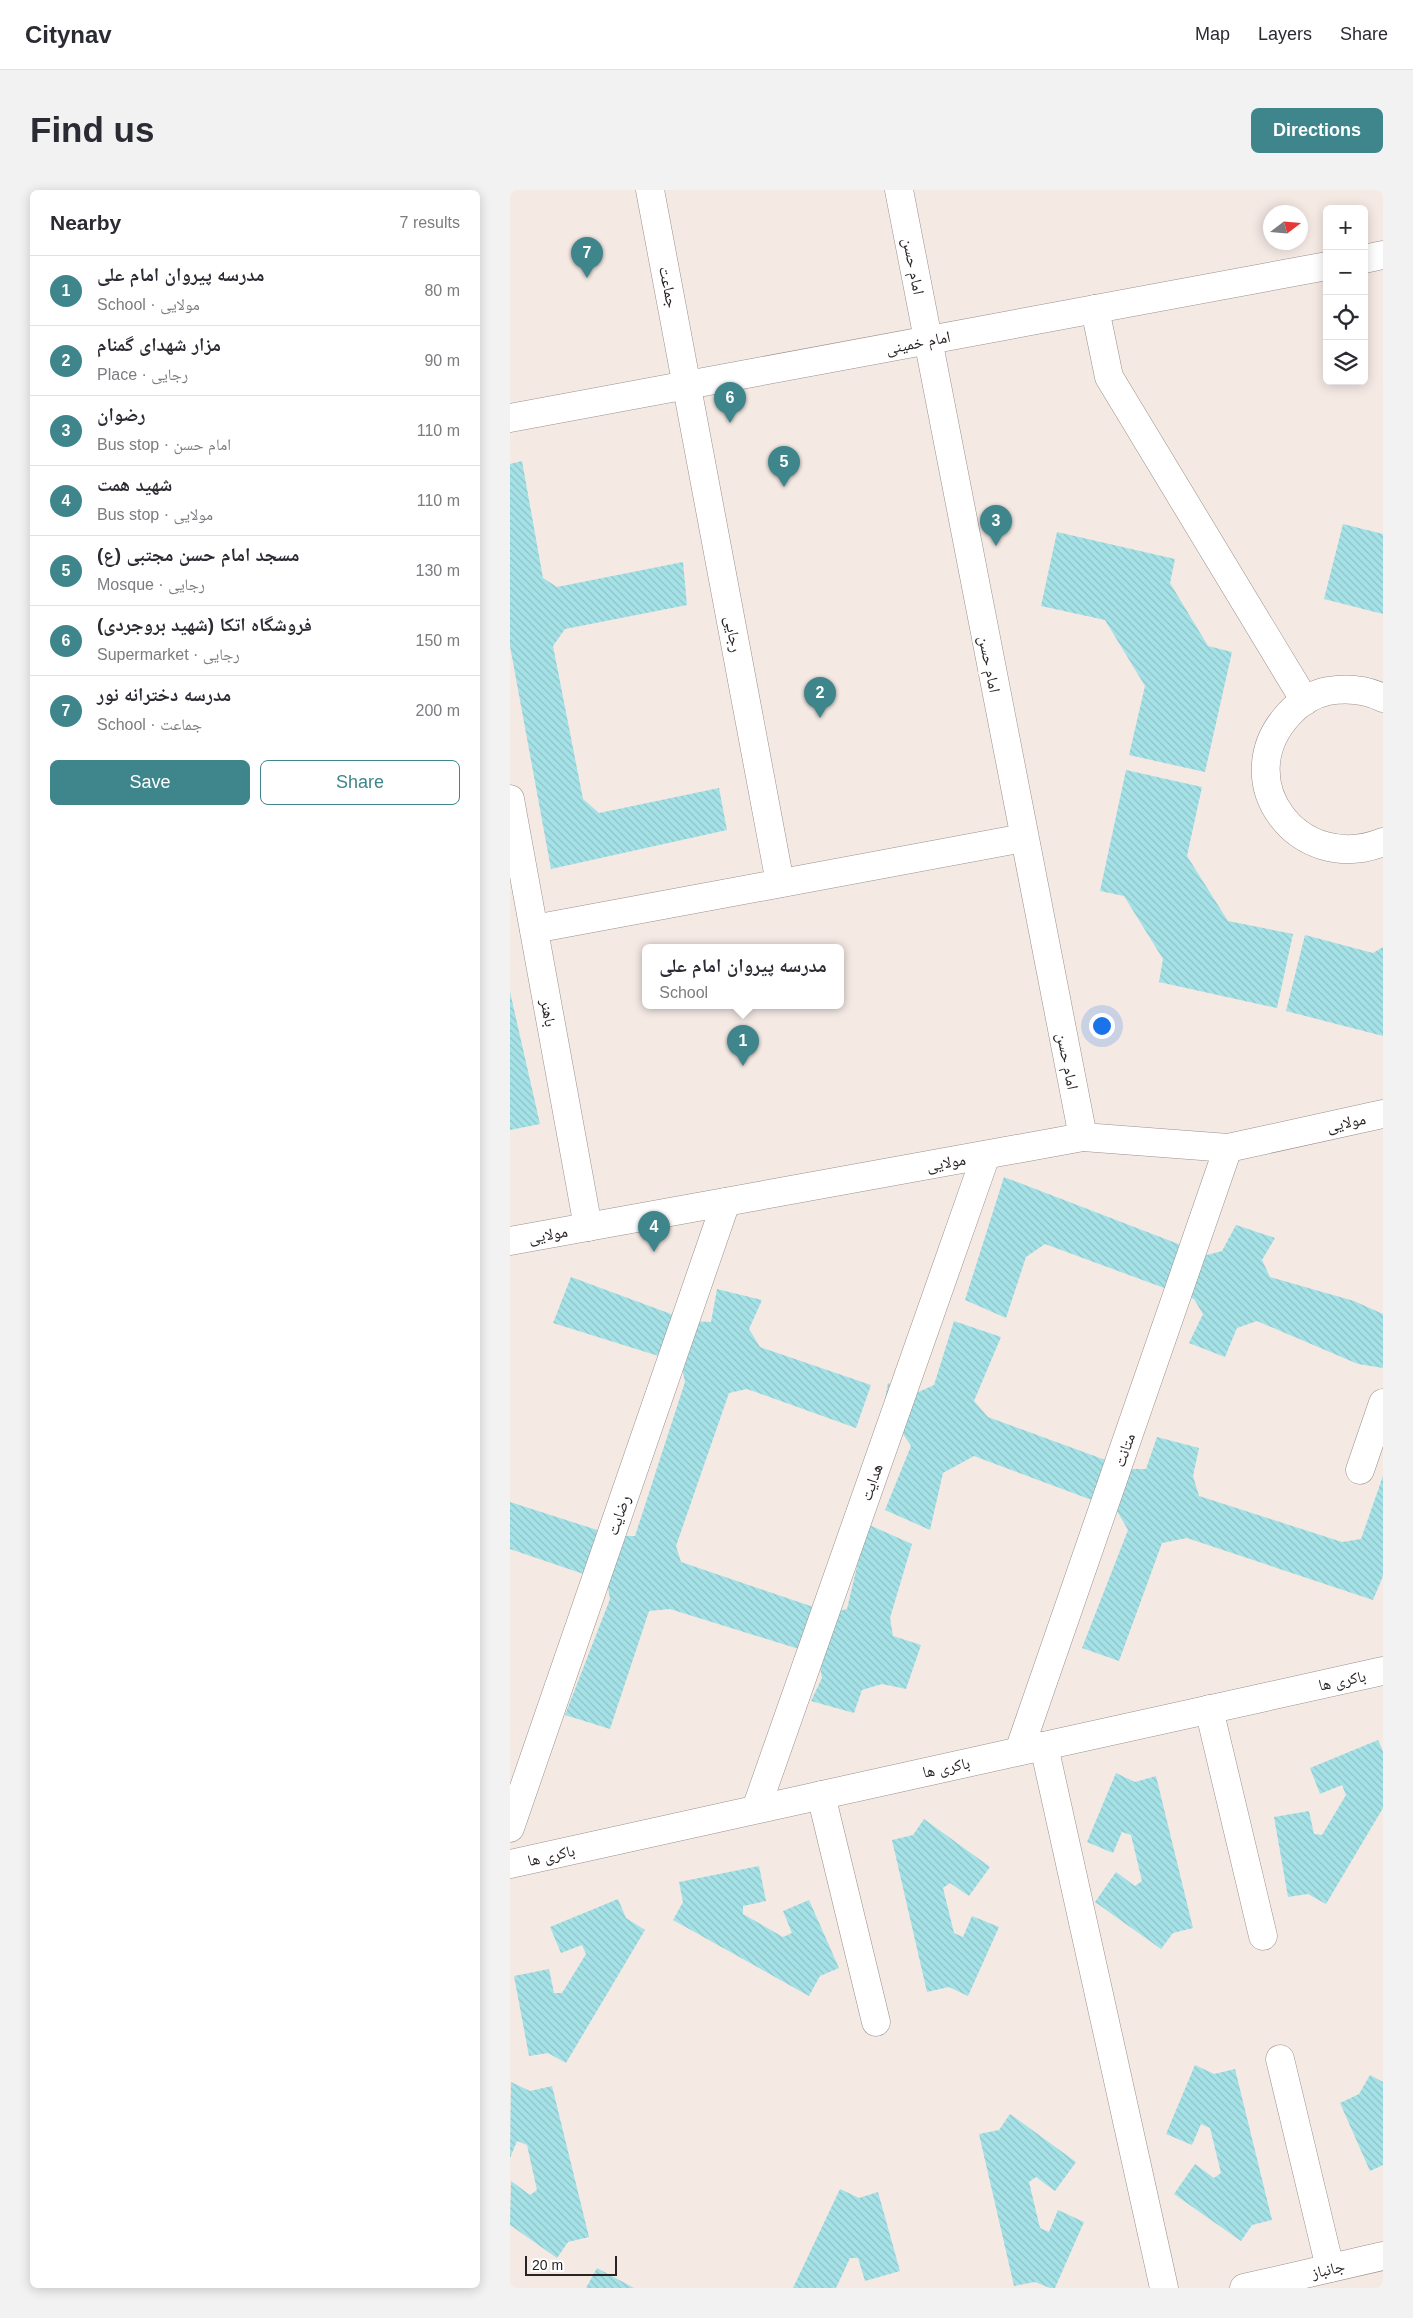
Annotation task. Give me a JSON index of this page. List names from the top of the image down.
{
  "streets": {
    "street": [
      "امام حسن",
      "جماعت",
      "امام خمینی",
      "رجایی",
      "باهنر",
      "مولايی",
      "متانت",
      "هدایت",
      "رضایت",
      "باکری ها",
      "جانباز"
    ]
  },
  "crossings": [
    ["امام حسن", "امام خمینی"],
    ["امام حسن", "مولايی"],
    ["جماعت", "امام خمینی"],
    ["جماعت", "رجایی"],
    ["امام خمینی", "رجایی"],
    ["باهنر", "مولايی"],
    ["مولايی", "متانت"],
    ["مولايی", "هدایت"],
    ["مولايی", "رضایت"],
    ["متانت", "باکری ها"],
    ["هدایت", "باکری ها"]
  ],
  "scale_bar": "20 m",
  "north": "right",
  "page": {
    "header": "Citynav",
    "nav": ["Map", "Layers", "Share"],
    "buttons": [
      "Directions",
      ["Save", "Share"]
    ],
    "title": "Find us",
    "heading": ["Nearby", "7 results"],
    "map_buttons": ["+", "−"],
    "pins": [
      "7",
      "6",
      "5",
      "3",
      "2",
      "1",
      "4"
    ],
    "list": [
      {
        "mark": "1",
        "name": "مدرسه پیروان امام علی",
        "note": "School · مولايی",
        "value": "80 m"
      },
      {
        "mark": "2",
        "name": "مزار شهدای گمنام",
        "note": "Place · رجایی",
        "value": "90 m"
      },
      {
        "mark": "3",
        "name": "رضوان",
        "note": "Bus stop · امام حسن",
        "value": "110 m"
      },
      {
        "mark": "4",
        "name": "شهید همت",
        "note": "Bus stop · مولايی",
        "value": "110 m"
      },
      {
        "mark": "5",
        "name": "مسجد امام حسن مجتبی (ع)",
        "note": "Mosque · رجایی",
        "value": "130 m"
      },
      {
        "mark": "6",
        "name": "فروشگاه اتکا (شهید بروجردی)",
        "note": "Supermarket · رجایی",
        "value": "150 m"
      },
      {
        "mark": "7",
        "name": "مدرسه دخترانه نور",
        "note": "School · جماعت",
        "value": "200 m"
      }
    ],
    "popup": ["مدرسه پیروان امام علی", "School"],
    "scale": "20 m"
  }
}
